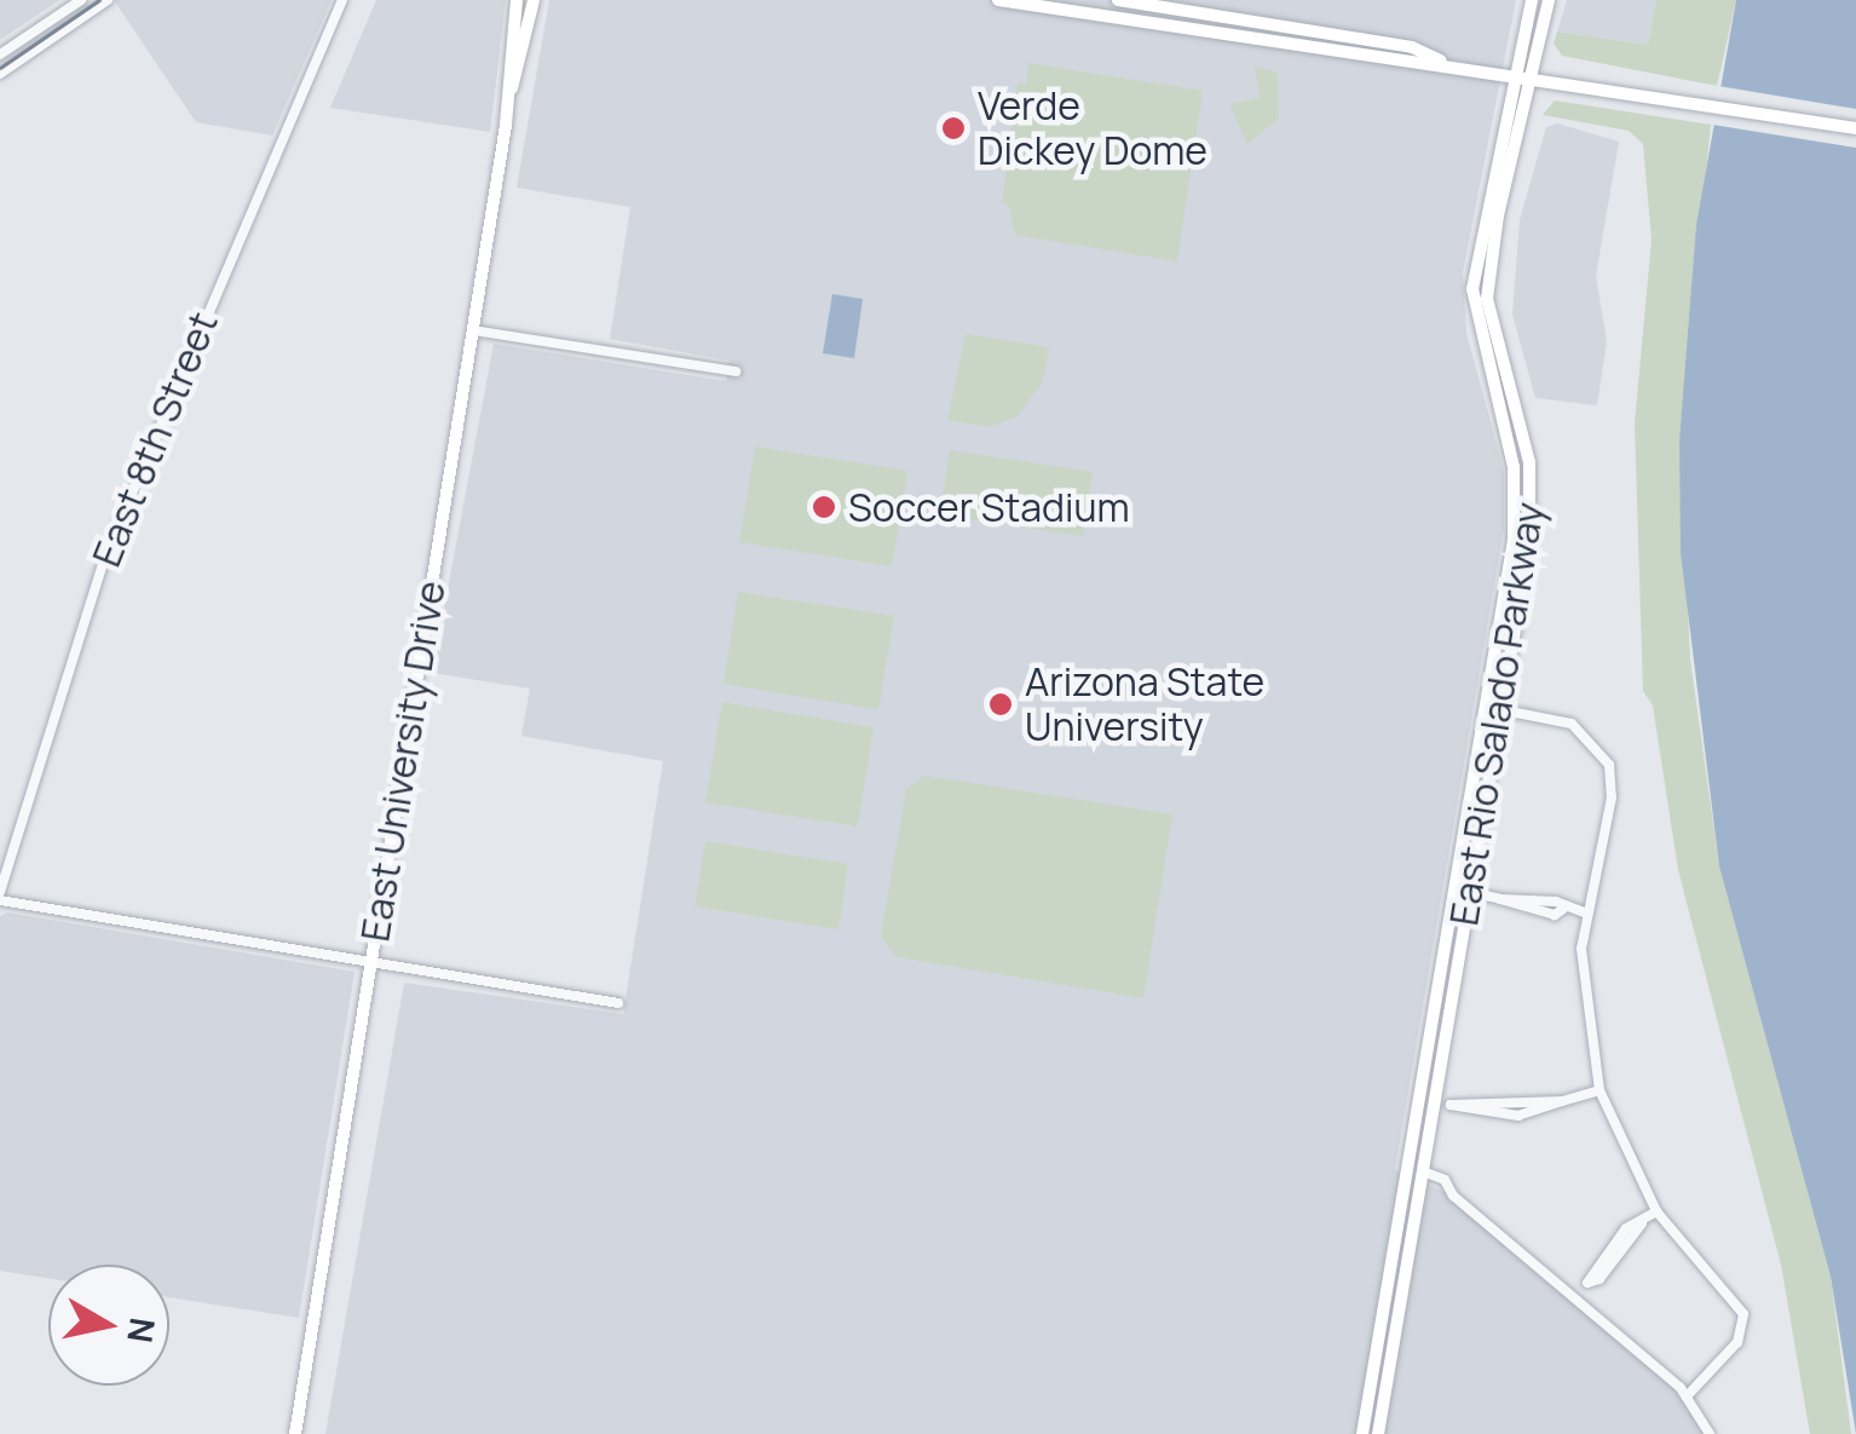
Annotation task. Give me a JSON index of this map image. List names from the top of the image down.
{
  "streets": {
    "main road": ["East Rio Salado Parkway", "East University Drive"],
    "street": ["East 8th Street"]
  },
  "places": ["Verde Dickey Dome", "Soccer Stadium", "Arizona State University"],
  "north": "right"
}
